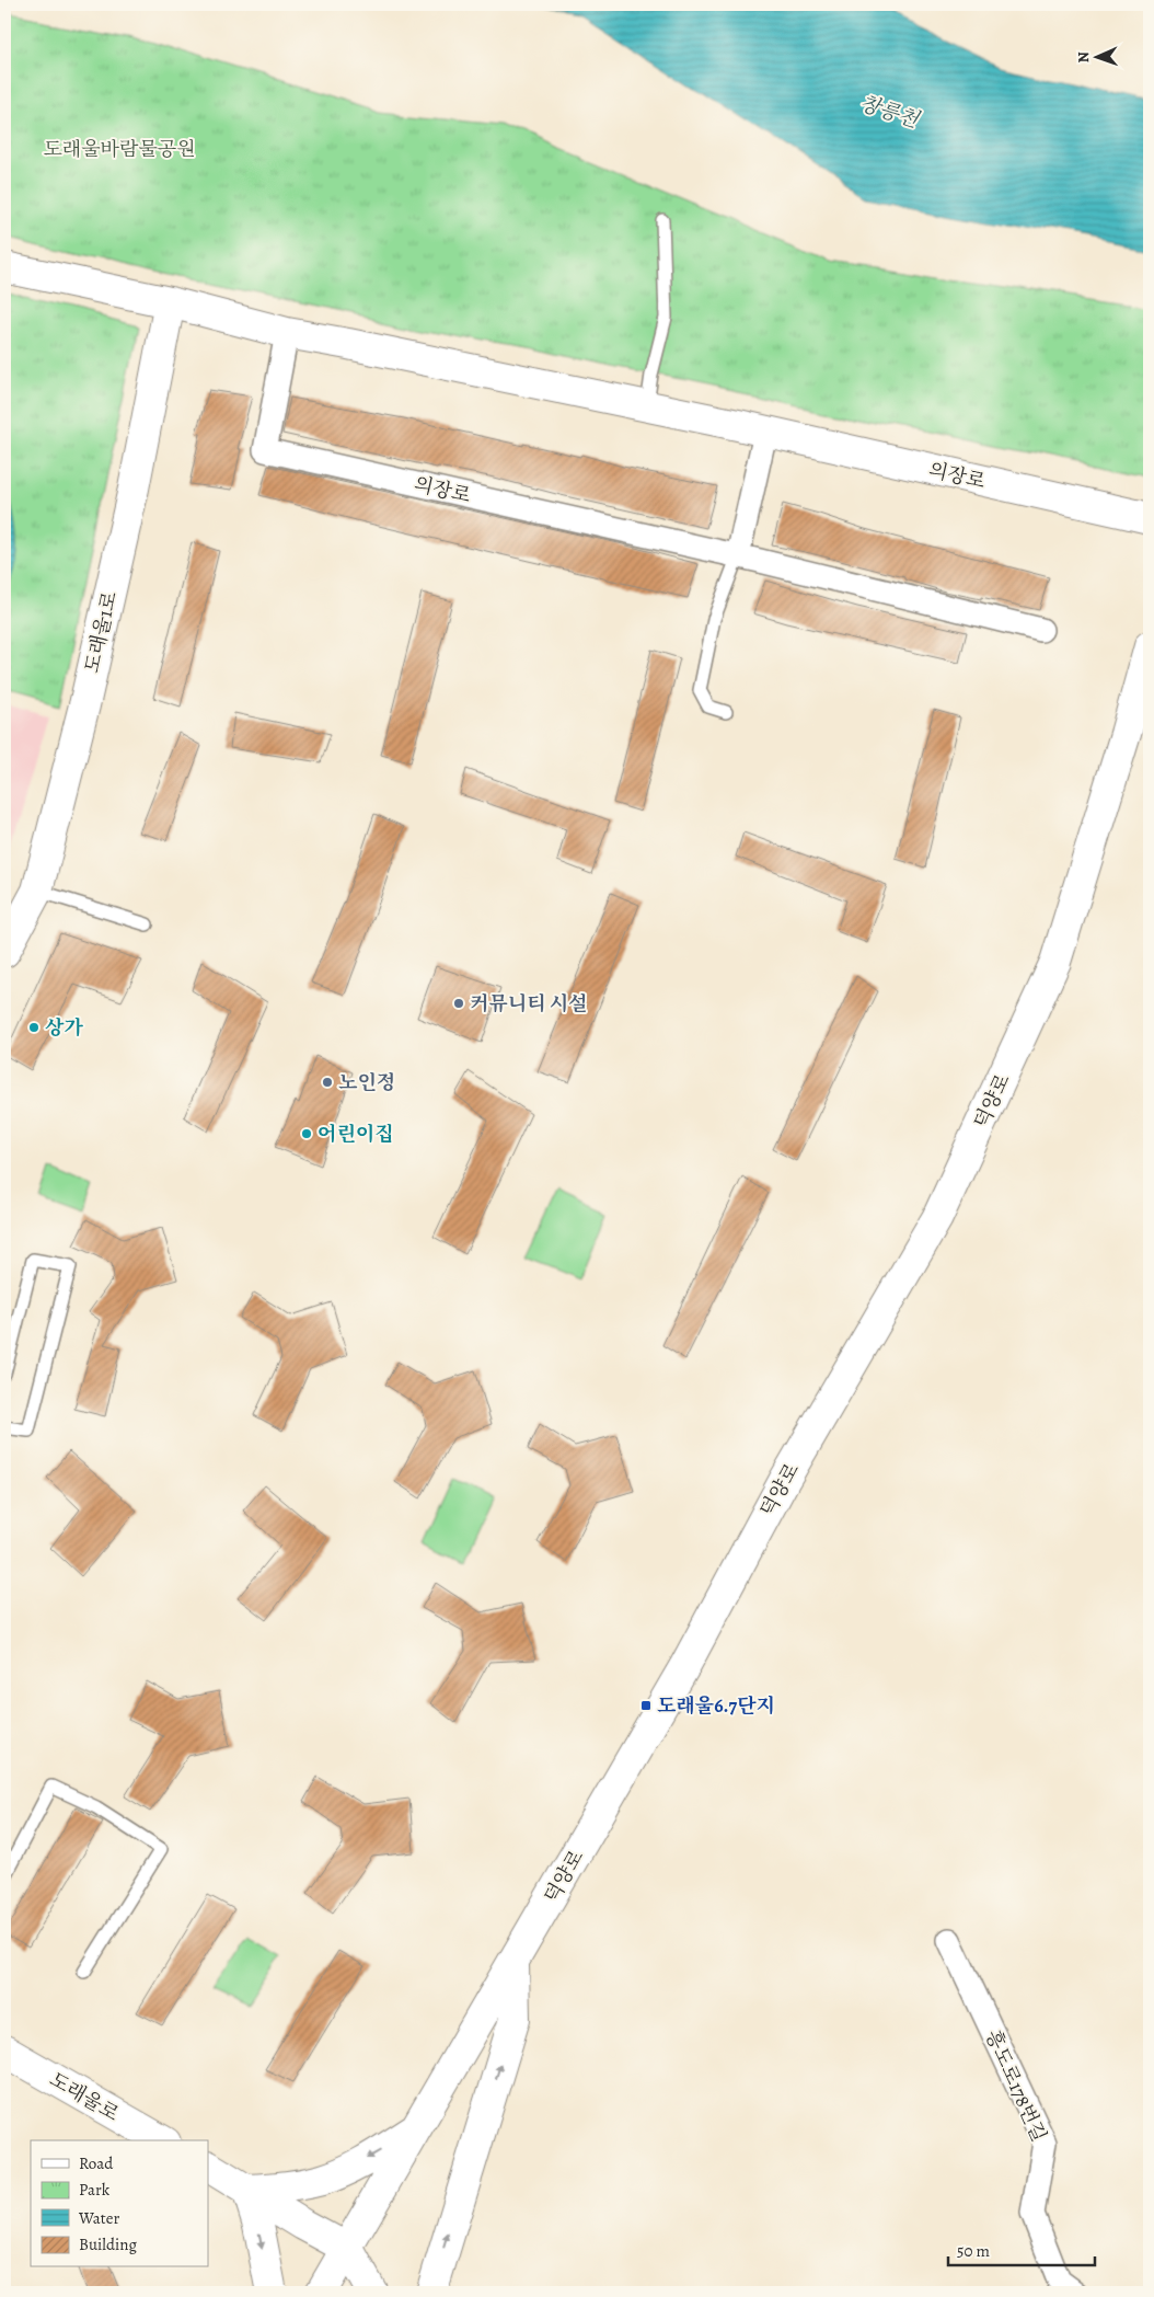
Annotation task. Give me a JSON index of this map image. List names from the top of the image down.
{
  "streets": {
    "main road": [
      "의장로",
      "도래울1로",
      "덕양로",
      "도래울로"
    ],
    "street": ["흥도로178번길"]
  },
  "crossings": [
    ["의장로", "도래울1로"]
  ],
  "water": ["창릉천"],
  "parks": ["도래울바람물공원"],
  "places": {
    "other": [
      "커뮤니티 시설",
      "상가",
      "노인정",
      "어린이집"
    ],
    "transit": ["도래울6.7단지"]
  },
  "legend": [
    "Road",
    "Park",
    "Water",
    "Building"
  ],
  "scale_bar": "50 m",
  "north": "left"
}
